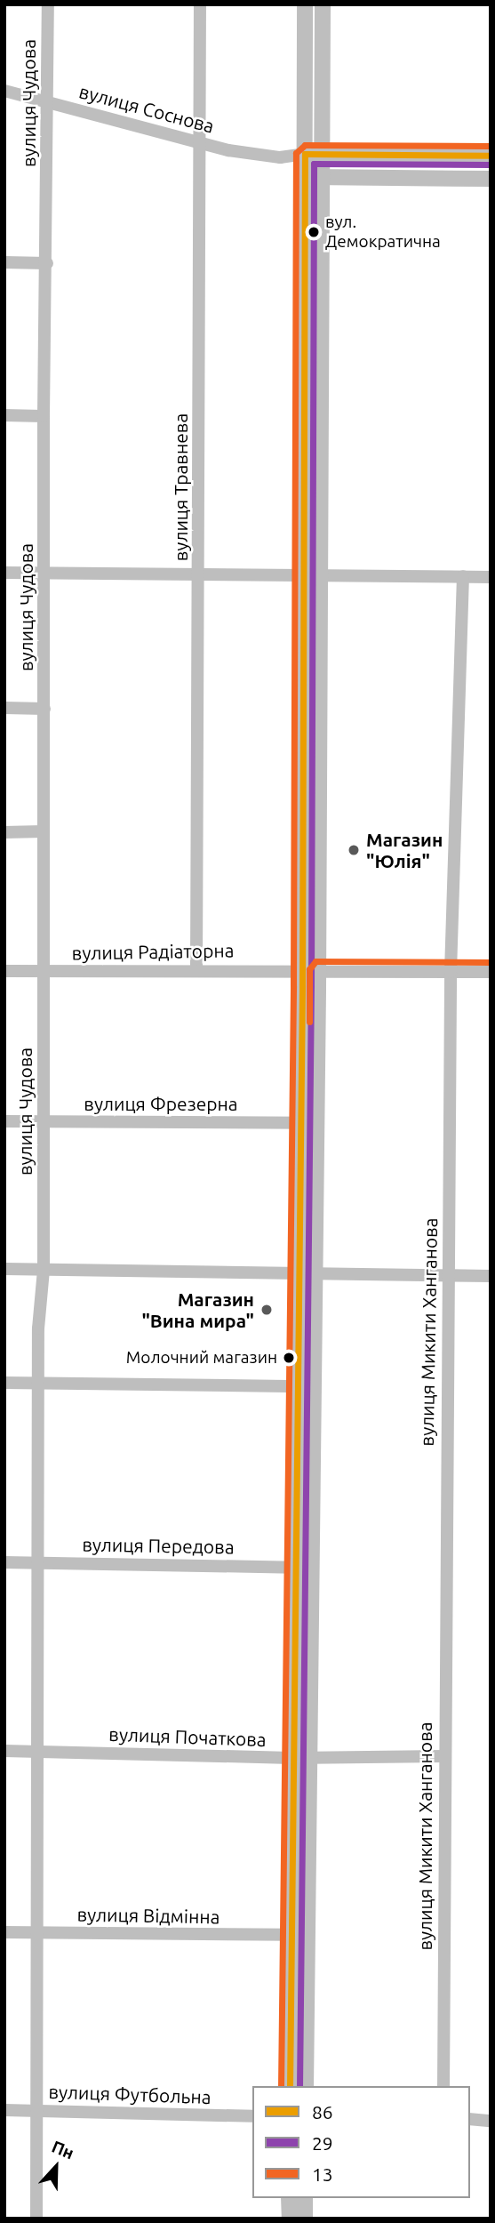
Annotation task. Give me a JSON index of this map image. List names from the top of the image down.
{
  "streets": {
    "street": [
      "вулиця Чудова",
      "вулиця Соснова",
      "вулиця Травнева",
      "вулиця Радіаторна",
      "вулиця Фрезерна",
      "вулиця Микити Ханганова",
      "вулиця Передова",
      "вулиця Початкова",
      "вулиця Відмінна",
      "вулиця Футбольна"
    ]
  },
  "crossings": [
    ["вулиця Чудова", "вулиця Соснова"],
    ["вулиця Чудова", "вулиця Радіаторна"],
    ["вулиця Чудова", "вулиця Фрезерна"],
    ["вулиця Чудова", "вулиця Передова"],
    ["вулиця Чудова", "вулиця Початкова"],
    ["вулиця Чудова", "вулиця Відмінна"],
    ["вулиця Чудова", "вулиця Футбольна"],
    ["вулиця Соснова", "вулиця Травнева"],
    ["вулиця Травнева", "вулиця Радіаторна"],
    ["вулиця Микити Ханганова", "вулиця Початкова"]
  ],
  "places": [
    "вул. Демократична",
    "Магазин \"Юлія\"",
    "Магазин \"Вина мира\"",
    "Молочний магазин"
  ],
  "lines": ["transit line 13", "transit line 86", "transit line 29"],
  "legend": ["86", "29", "13"],
  "north": "top"
}
